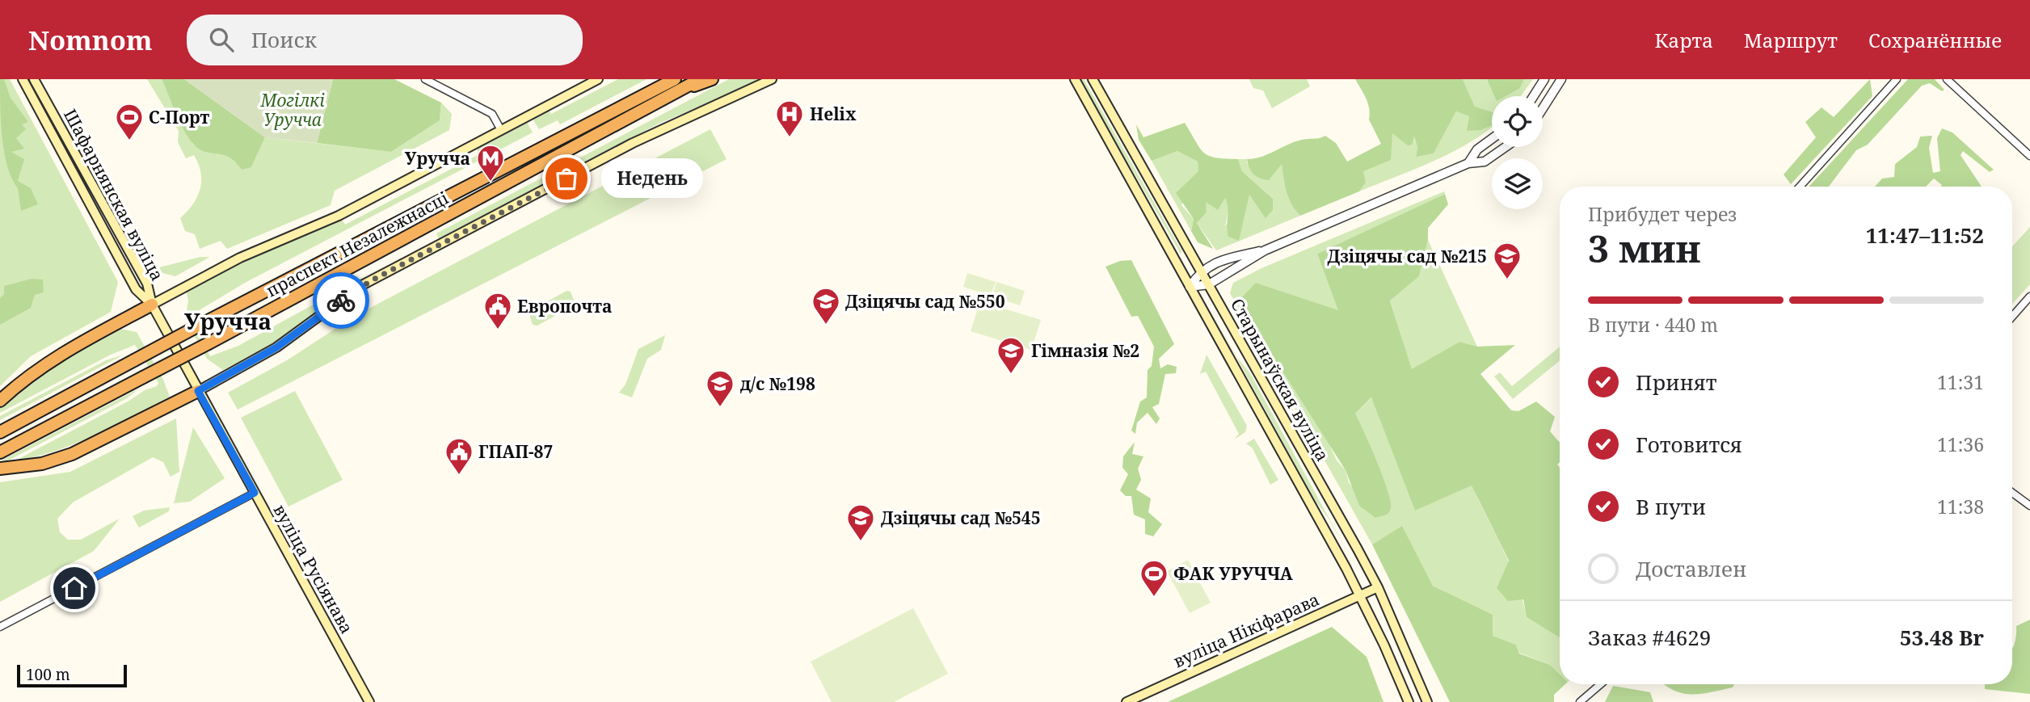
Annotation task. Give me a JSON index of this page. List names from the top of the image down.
{
  "streets": {
    "highway": ["праспект Незалежнасці"],
    "main road": [
      "Шафарнянская вуліца",
      "Старынаўская вуліца",
      "вуліца Русіянава",
      "вуліца Нікіфарава"
    ]
  },
  "crossings": [
    ["Шафарнянская вуліца", "вуліца Русіянава"],
    ["Старынаўская вуліца", "вуліца Нікіфарава"]
  ],
  "districts": ["Уручча"],
  "parks": ["Могілкі Уручча"],
  "places": {
    "hospital": ["Helix"],
    "sports": ["С-Порт", "ФАК УРУЧЧА"],
    "other": ["Недень"],
    "metro station": ["Уручча"],
    "school or university": [
      "Дзіцячы сад №215",
      "Дзіцячы сад №550",
      "Гімназія №2",
      "д/с №198",
      "Дзіцячы сад №545"
    ],
    "public building": ["Европочта", "ГПАП-87"]
  },
  "scale_bar": "100 m",
  "page": {
    "header": "Nomnom",
    "search": "Поиск",
    "nav": ["Карта", "Маршрут", "Сохранённые"],
    "bubble": "Недень",
    "heading": ["3 мин", "Прибудет через", "11:47–11:52"],
    "panel": ["Заказ #4629", "53.48 Br"],
    "bar": "В пути · 440 m",
    "list": [
      ["Принят", "11:31"],
      ["Готовится", "11:36"],
      ["В пути", "11:38"],
      "Доставлен"
    ],
    "scale": "100 m"
  }
}
